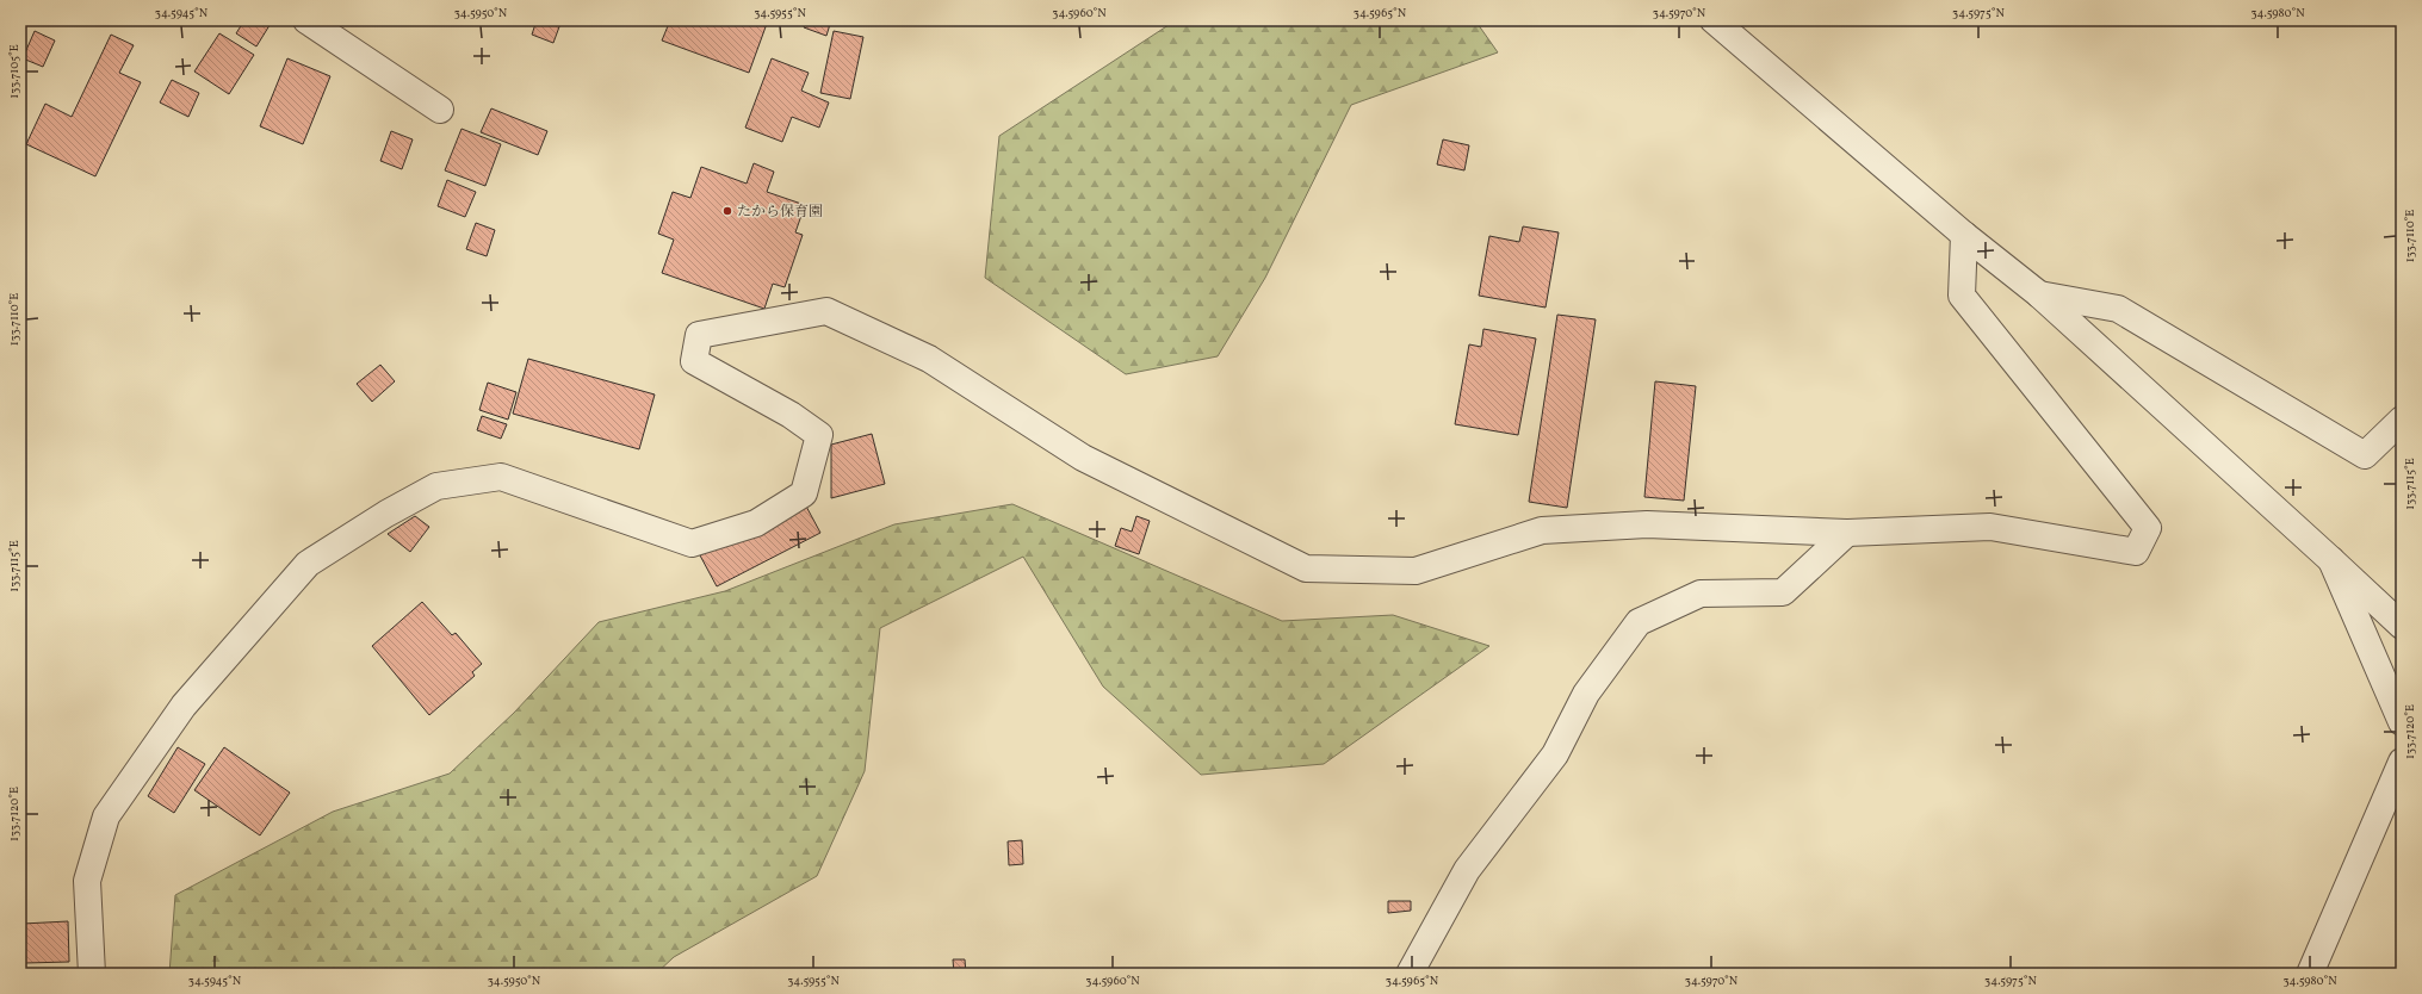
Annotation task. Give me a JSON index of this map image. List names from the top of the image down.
{
  "places": ["たから保育園"],
  "coordinates": [
    "34.5945°N",
    "34.5950°N",
    "34.5955°N",
    "34.5960°N",
    "34.5965°N",
    "34.5970°N",
    "34.5975°N",
    "34.5980°N",
    "133.7105°E",
    "133.7110°E",
    "133.7115°E",
    "133.7120°E"
  ]
}
